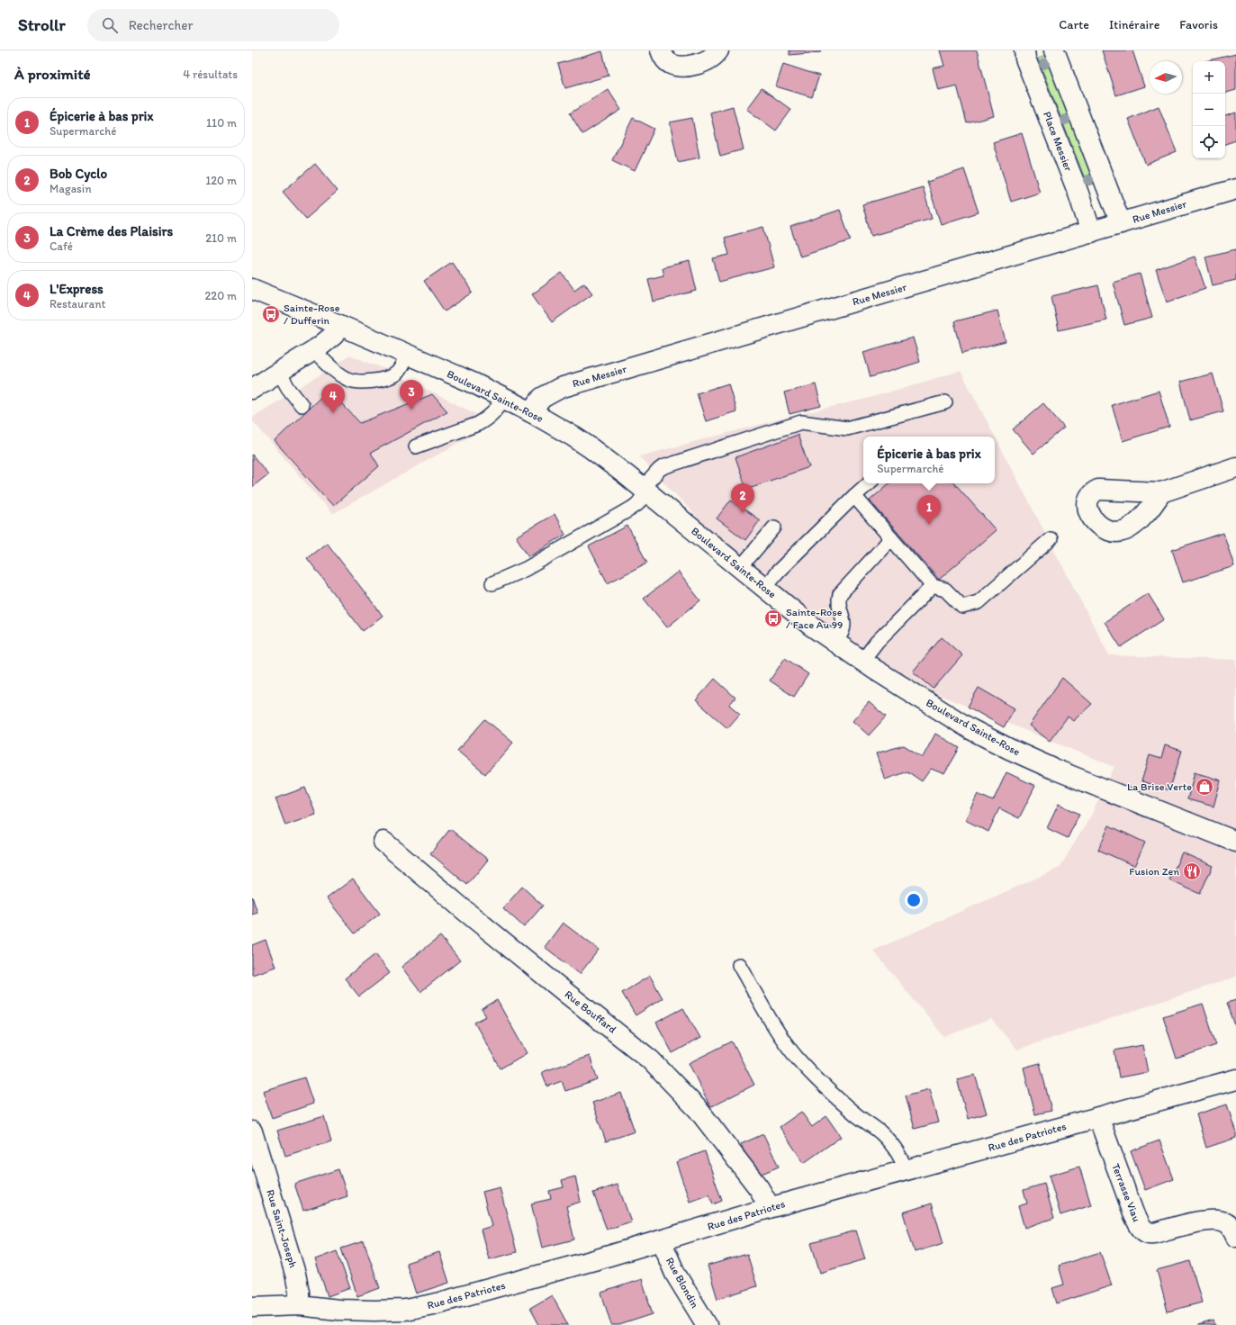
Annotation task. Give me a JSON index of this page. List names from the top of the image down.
{
  "streets": {
    "street": [
      "Place Messier",
      "Rue Messier",
      "Boulevard Sainte-Rose",
      "Rue Bouffard",
      "Rue des Patriotes",
      "Terrasse Viau",
      "Rue Saint-Joseph",
      "Rue Blondin"
    ]
  },
  "crossings": [
    ["Place Messier", "Rue Messier"],
    ["Rue Messier", "Boulevard Sainte-Rose"],
    ["Rue Bouffard", "Rue des Patriotes"],
    ["Rue des Patriotes", "Terrasse Viau"],
    ["Rue des Patriotes", "Rue Saint-Joseph"],
    ["Rue des Patriotes", "Rue Blondin"]
  ],
  "places": {
    "bus stop": ["Sainte-Rose / Dufferin", "Sainte-Rose / Face Au 99"],
    "shop": ["La Brise Verte"],
    "restaurant": ["Fusion Zen"]
  },
  "north": "left",
  "page": {
    "header": "Strollr",
    "search": "Rechercher",
    "nav": ["Carte", "Itinéraire", "Favoris"],
    "heading": ["À proximité", "4 résultats"],
    "map_buttons": ["+", "−"],
    "list": [
      {
        "mark": "1",
        "name": "Épicerie à bas prix",
        "note": "Supermarché",
        "value": "110 m"
      },
      {
        "mark": "2",
        "name": "Bob Cyclo",
        "note": "Magasin",
        "value": "120 m"
      },
      {
        "mark": "3",
        "name": "La Crème des Plaisirs",
        "note": "Café",
        "value": "210 m"
      },
      {
        "mark": "4",
        "name": "L'Express",
        "note": "Restaurant",
        "value": "220 m"
      }
    ],
    "pins": [
      "3",
      "4",
      "2",
      "1"
    ],
    "popup": ["Épicerie à bas prix", "Supermarché"]
  }
}
